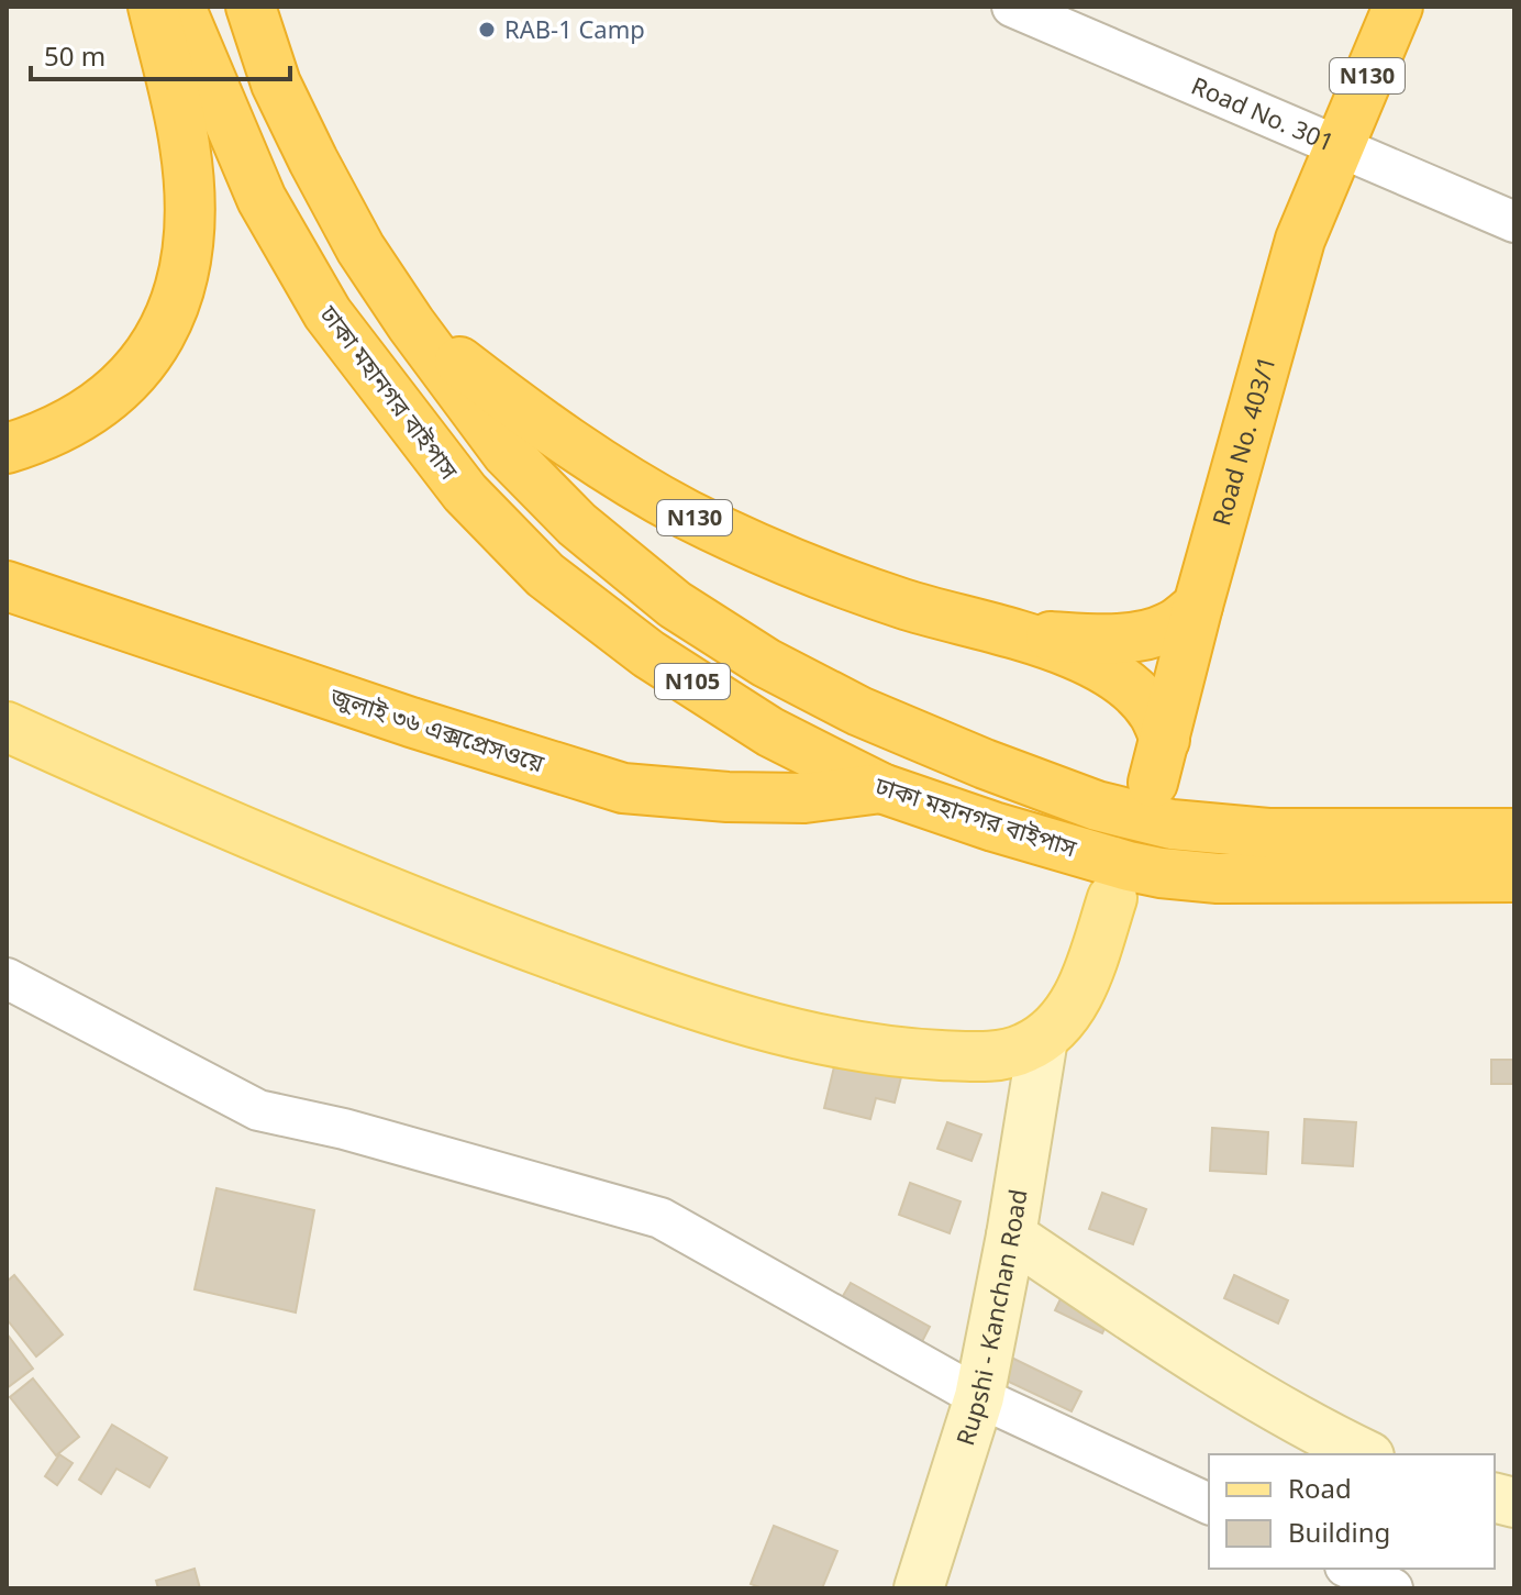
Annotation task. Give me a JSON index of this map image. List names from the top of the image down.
{
  "streets": {
    "highway": [
      "N130",
      "ঢাকা মহানগর বাইপাস",
      "Road No. 403/1",
      "N105",
      "জুলাই ৩৬ এক্সপ্রেসওয়ে"
    ],
    "street": ["Road No. 301", "Rupshi - Kanchan Road"]
  },
  "crossings": [
    ["N130", "Road No. 301"],
    ["N130", "ঢাকা মহানগর বাইপাস"],
    ["N130", "Road No. 403/1"],
    ["Road No. 301", "Road No. 403/1"],
    ["ঢাকা মহানগর বাইপাস", "জুলাই ৩৬ এক্সপ্রেসওয়ে"]
  ],
  "places": ["RAB-1 Camp"],
  "legend": ["Road", "Building"],
  "scale_bar": "50 m"
}
